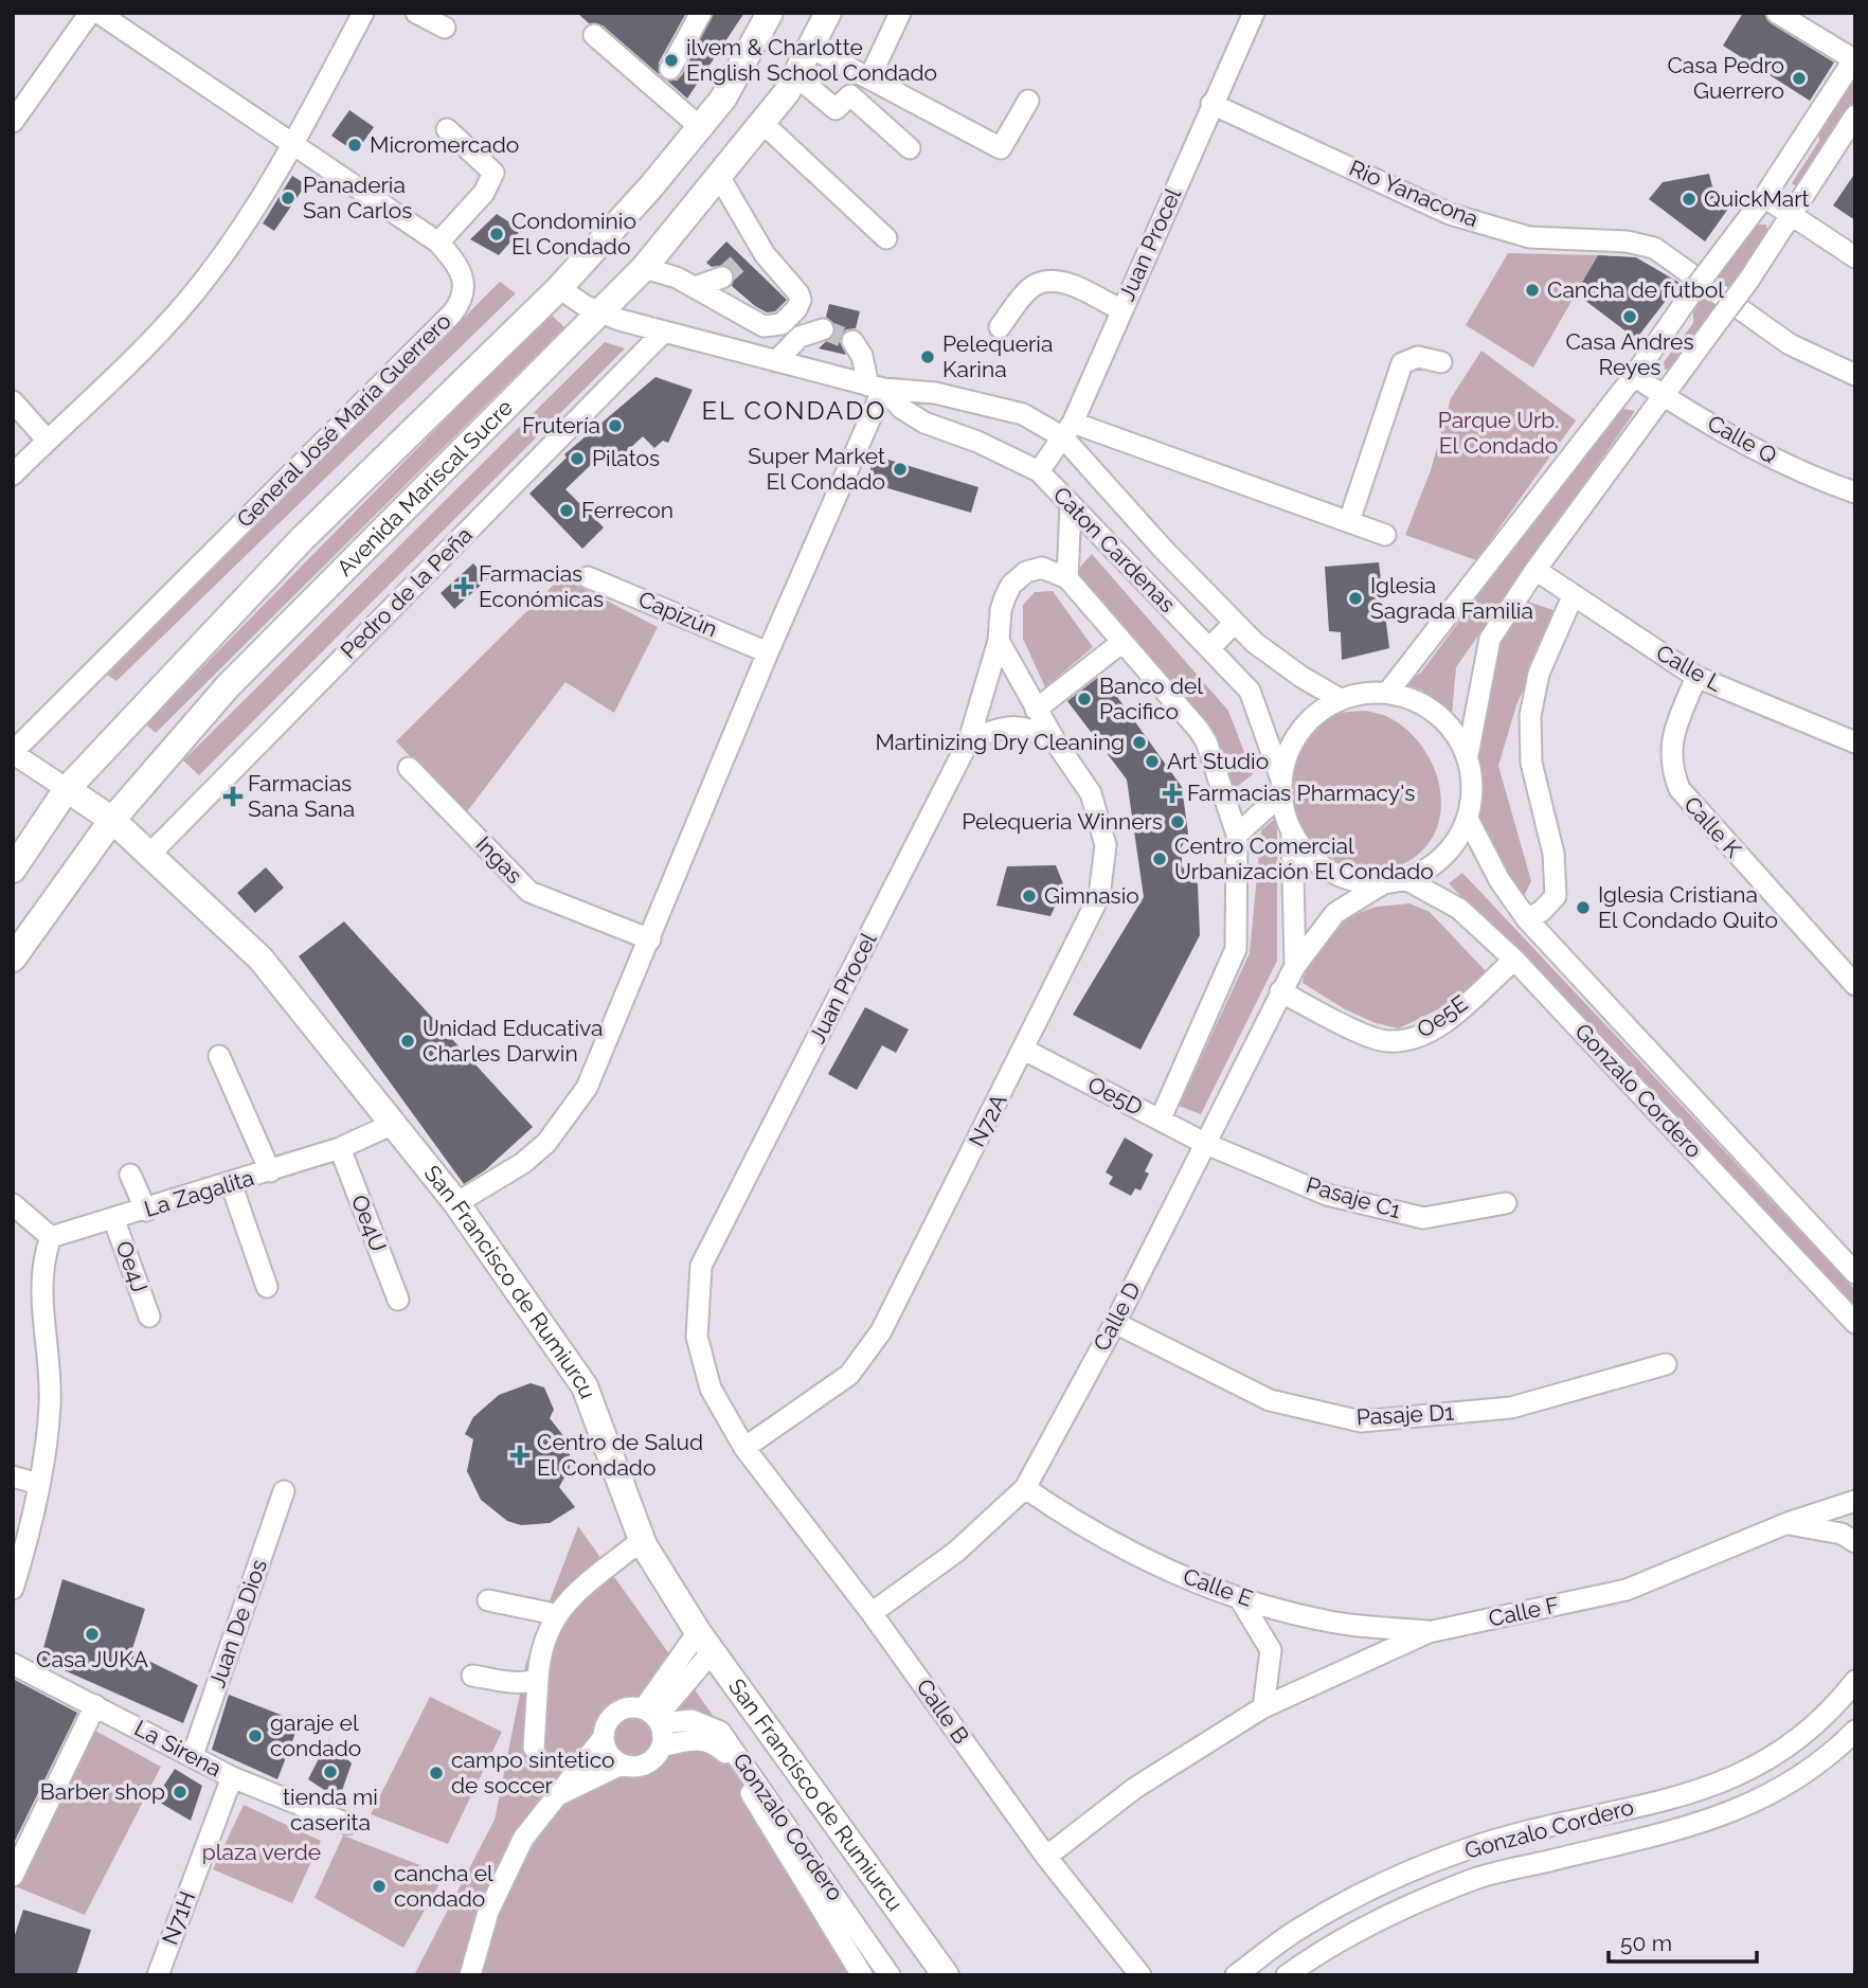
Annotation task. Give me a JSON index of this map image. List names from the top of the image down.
{
  "streets": {
    "main road": ["Avenida Mariscal Sucre", "San Francisco de Rumiurcu"],
    "street": [
      "Rio Yanacona",
      "Juan Procel",
      "General José María Guerrero",
      "Calle Q",
      "Caton Cardenas",
      "Pedro de la Peña",
      "Capizún",
      "Calle L",
      "Calle K",
      "Ingas",
      "Oe5E",
      "Gonzalo Cordero",
      "Oe5D",
      "N72A",
      "La Zagalita",
      "Pasaje C1",
      "Oe4U",
      "Oe4J",
      "Calle D",
      "Pasaje D1",
      "Calle E",
      "Calle F",
      "Juan De Dios",
      "Calle B",
      "La Sirena",
      "N71H"
    ]
  },
  "crossings": [
    ["Rio Yanacona", "Juan Procel"],
    ["Juan Procel", "Caton Cardenas"],
    ["Juan Procel", "N72A"],
    ["Juan Procel", "Calle B"],
    ["General José María Guerrero", "San Francisco de Rumiurcu"],
    ["Avenida Mariscal Sucre", "Caton Cardenas"],
    ["Avenida Mariscal Sucre", "San Francisco de Rumiurcu"],
    ["Caton Cardenas", "Pedro de la Peña"],
    ["Caton Cardenas", "Gonzalo Cordero"],
    ["Caton Cardenas", "Calle D"],
    ["Pedro de la Peña", "San Francisco de Rumiurcu"],
    ["Calle L", "Calle K"],
    ["Oe5E", "Gonzalo Cordero"],
    ["Oe5E", "Calle D"],
    ["Gonzalo Cordero", "Calle D"],
    ["Oe5D", "N72A"],
    ["Oe5D", "Pasaje C1"],
    ["Oe5D", "Calle D"],
    ["N72A", "Calle B"],
    ["La Zagalita", "Oe4U"],
    ["La Zagalita", "Oe4J"],
    ["La Zagalita", "San Francisco de Rumiurcu"],
    ["Pasaje C1", "Calle D"],
    ["Calle D", "Pasaje D1"],
    ["Calle D", "Calle E"],
    ["Calle D", "Calle B"],
    ["Calle E", "Calle F"],
    ["Calle F", "Calle B"],
    ["Juan De Dios", "La Sirena"],
    ["La Sirena", "N71H"]
  ],
  "districts": ["EL CONDADO"],
  "parks": ["Parque Urb. El Condado", "plaza verde"],
  "places": {
    "other": [
      "ilvem & Charlotte English School Condado",
      "Casa Pedro Guerrero",
      "Micromercado",
      "Panaderia San Carlos",
      "QuickMart",
      "Condominio El Condado",
      "Cancha de futbol",
      "Casa Andres Reyes",
      "Pelequeria Karina",
      "Frutería",
      "Pilatos",
      "Super Market El Condado",
      "Ferrecon",
      "Iglesia Sagrada Familia",
      "Banco del Pacifico",
      "Martinizing Dry Cleaning",
      "Art Studio",
      "Pelequeria Winners",
      "Centro Comercial Urbanización El Condado",
      "Gimnasio",
      "Iglesia Cristiana El Condado Quito",
      "Unidad Educativa Charles Darwin",
      "Casa JUKA",
      "garaje el condado",
      "tienda mi caserita",
      "campo sintetico de soccer",
      "Barber shop",
      "cancha el condado"
    ],
    "health": [
      "Farmacias Económicas",
      "Farmacias Pharmacy's",
      "Farmacias Sana Sana",
      "Centro de Salud El Condado"
    ]
  },
  "scale_bar": "50 m"
}
